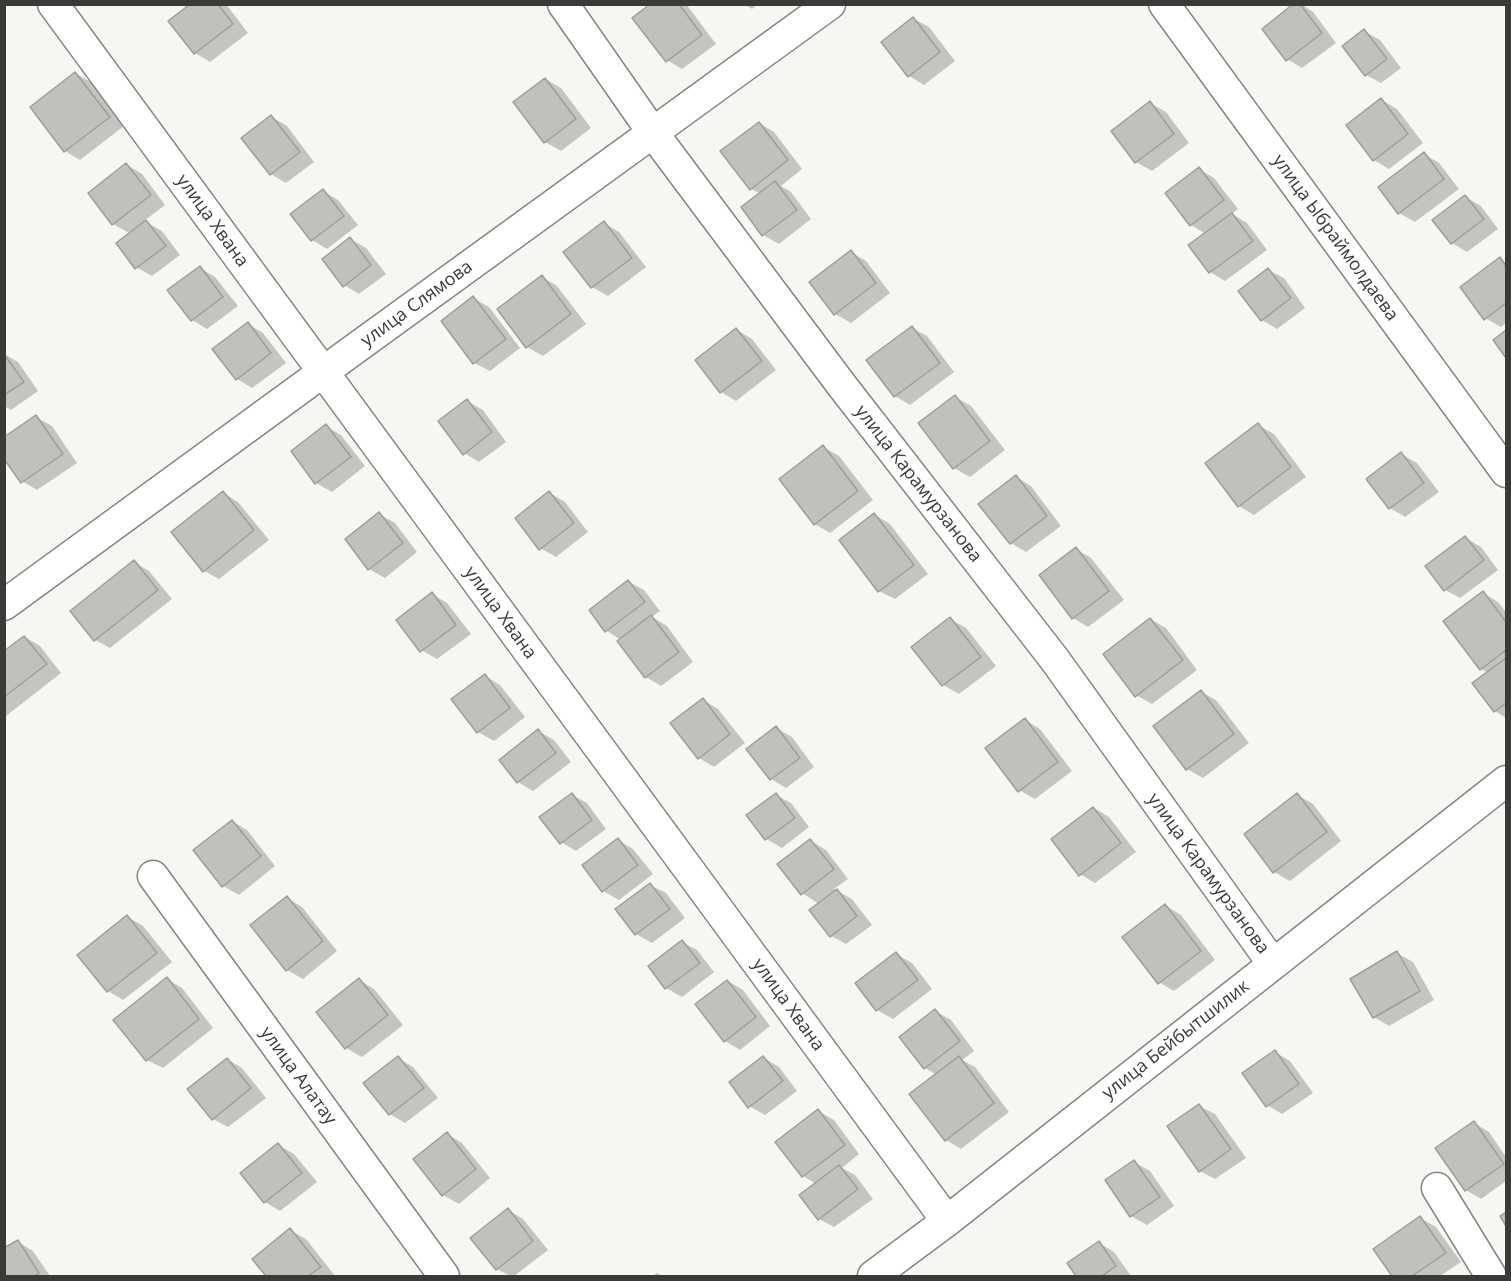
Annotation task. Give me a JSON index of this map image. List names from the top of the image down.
{
  "streets": {
    "street": [
      "улица Хвана",
      "улица Ыбраймолдаева",
      "улица Слямова",
      "улица Карамурзанова",
      "улица Бейбытшилик",
      "улица Алатау"
    ]
  },
  "crossings": [
    ["улица Хвана", "улица Слямова"],
    ["улица Хвана", "улица Бейбытшилик"],
    ["улица Слямова", "улица Карамурзанова"],
    ["улица Карамурзанова", "улица Бейбытшилик"]
  ]
}
